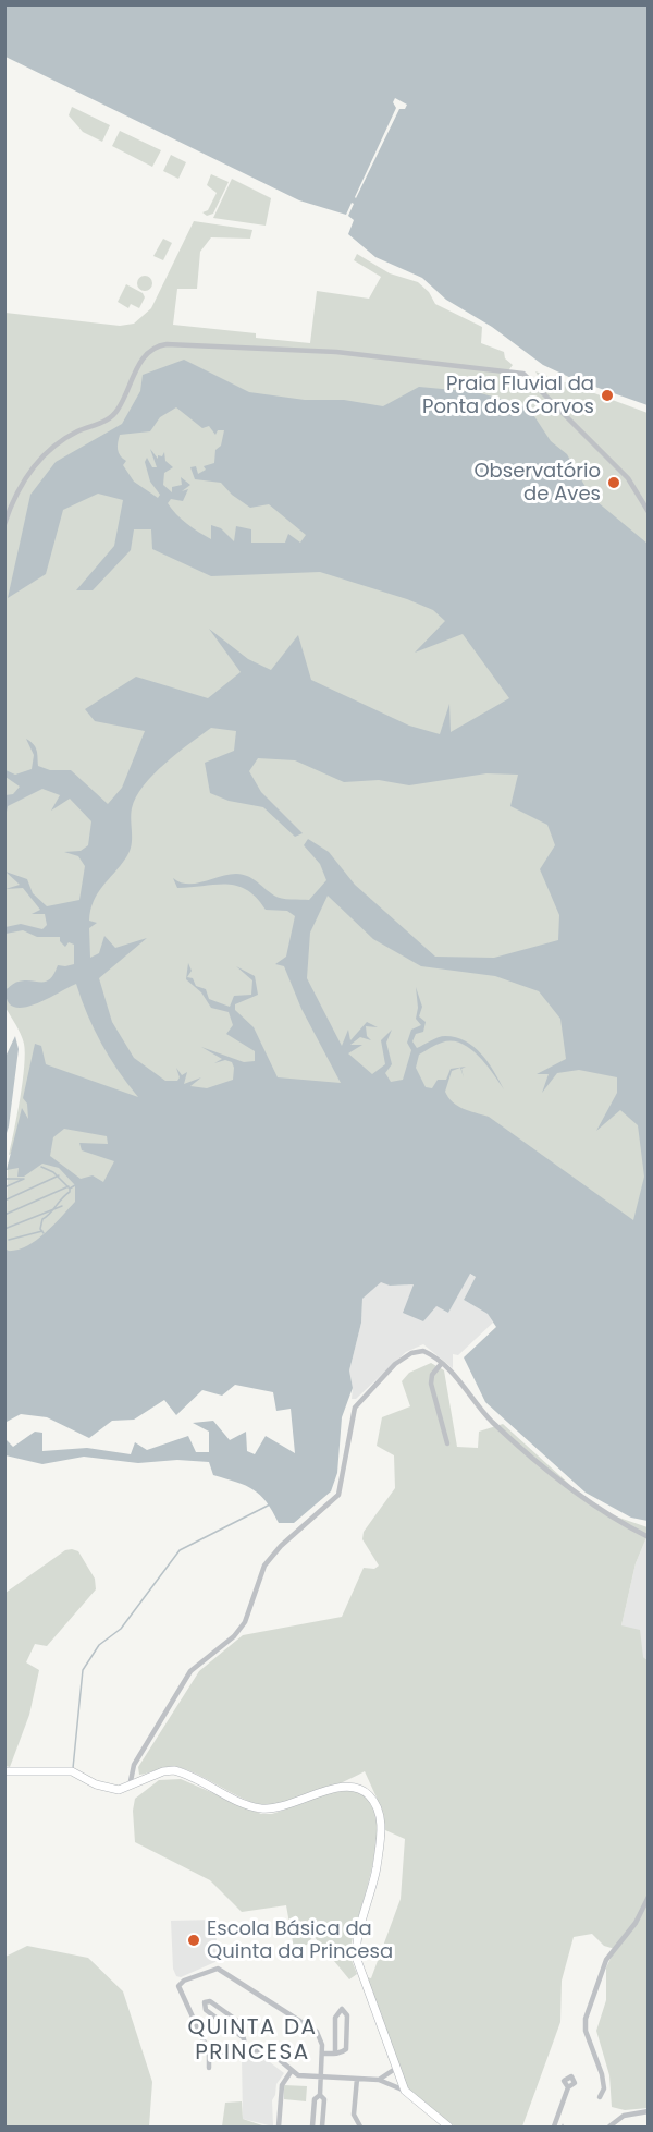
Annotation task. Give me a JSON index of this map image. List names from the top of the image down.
{
  "districts": ["QUINTA DA PRINCESA"],
  "places": ["Praia Fluvial da Ponta dos Corvos", "Observatório de Aves", "Escola Básica da Quinta da Princesa"]
}
